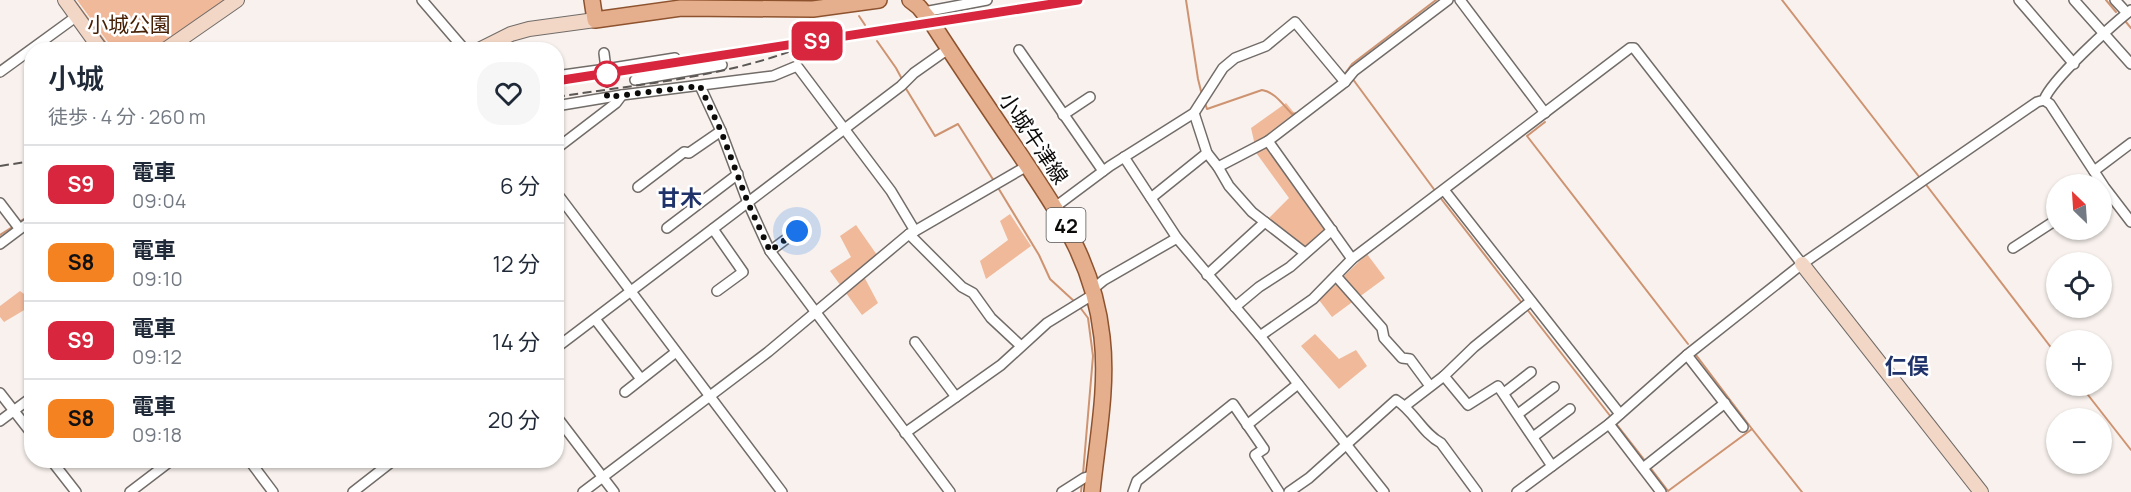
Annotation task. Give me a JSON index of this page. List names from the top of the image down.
{
  "streets": {
    "main road": ["小城牛津線", "42"]
  },
  "districts": ["甘木", "仁俣"],
  "parks": ["小城公園"],
  "north": "top left",
  "page": {
    "on_map": "S9",
    "heading": ["小城", "徒歩 · 4 分 · 260 m"],
    "list": [
      {
        "mark": "S9",
        "name": "電車",
        "note": "09:04",
        "value": "6 分"
      },
      {
        "mark": "S8",
        "name": "電車",
        "note": "09:10",
        "value": "12 分"
      },
      {
        "mark": "S9",
        "name": "電車",
        "note": "09:12",
        "value": "14 分"
      },
      {
        "mark": "S8",
        "name": "電車",
        "note": "09:18",
        "value": "20 分"
      }
    ],
    "map_buttons": ["+", "−"]
  }
}
